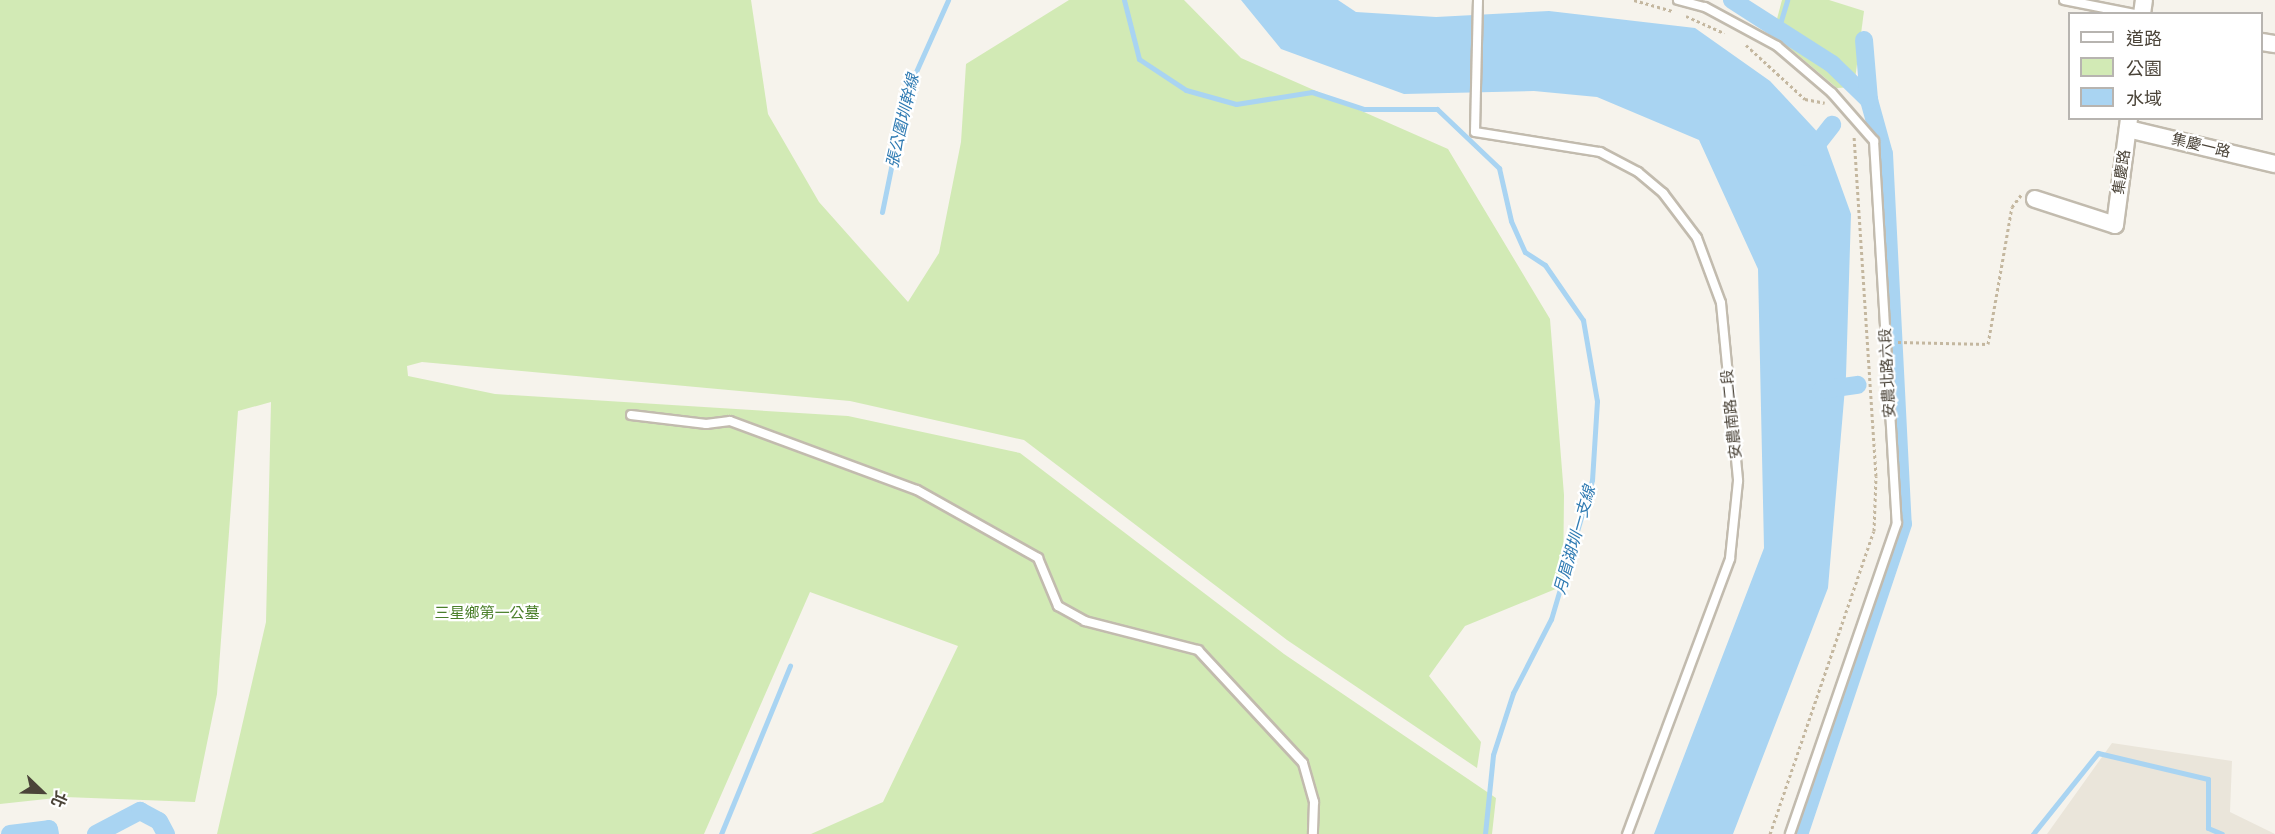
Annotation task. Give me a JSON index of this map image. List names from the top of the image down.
{
  "streets": {
    "street": ["集慶一路", "集慶路"],
    "lane": ["安農北路六段", "安農南路二段"]
  },
  "crossings": [
    ["集慶一路", "集慶路"]
  ],
  "water": ["張公圍圳幹線", "月眉湖圳一支線"],
  "parks": ["三星鄉第一公墓"],
  "legend": ["道路", "公園", "水域"],
  "north": "bottom right"
}
